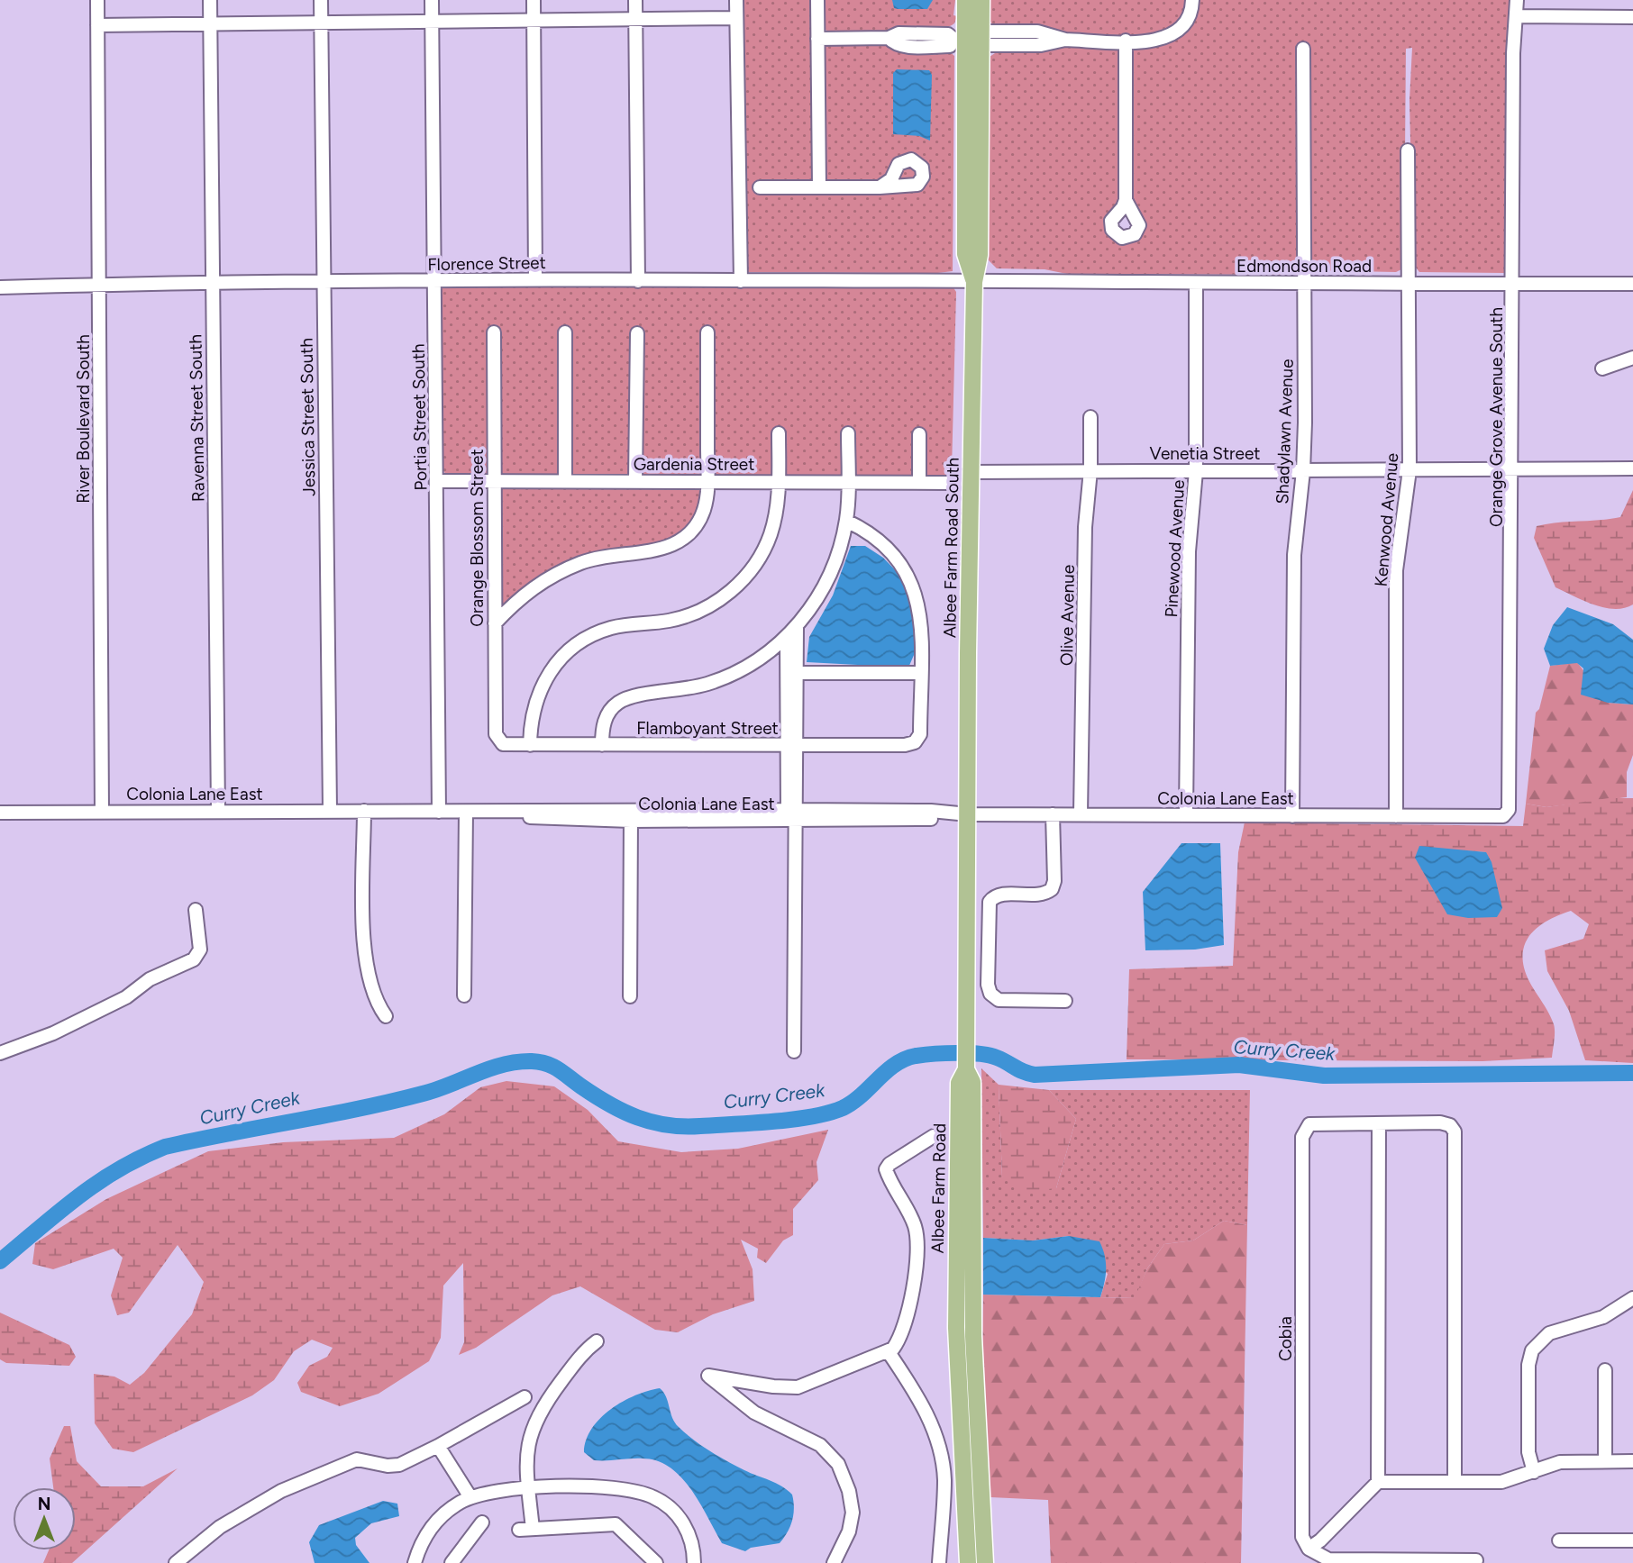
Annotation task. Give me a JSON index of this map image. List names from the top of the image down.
{
  "streets": {
    "main road": ["Albee Farm Road South", "Albee Farm Road"],
    "street": [
      "Florence Street",
      "Edmondson Road",
      "Jessica Street South",
      "Portia Street South",
      "Orange Grove Avenue South",
      "Ravenna Street South",
      "River Boulevard South",
      "Shadylawn Avenue",
      "Venetia Street",
      "Gardenia Street",
      "Kenwood Avenue",
      "Orange Blossom Street",
      "Pinewood Avenue",
      "Olive Avenue",
      "Flamboyant Street",
      "Colonia Lane East",
      "Cobia"
    ]
  },
  "crossings": [
    ["Florence Street", "Edmondson Road"],
    ["Florence Street", "Jessica Street South"],
    ["Florence Street", "Portia Street South"],
    ["Florence Street", "Ravenna Street South"],
    ["Florence Street", "River Boulevard South"],
    ["Florence Street", "Albee Farm Road South"],
    ["Edmondson Road", "Orange Grove Avenue South"],
    ["Edmondson Road", "Shadylawn Avenue"],
    ["Edmondson Road", "Kenwood Avenue"],
    ["Edmondson Road", "Albee Farm Road South"],
    ["Edmondson Road", "Pinewood Avenue"],
    ["Jessica Street South", "Colonia Lane East"],
    ["Portia Street South", "Gardenia Street"],
    ["Portia Street South", "Colonia Lane East"],
    ["Orange Grove Avenue South", "Venetia Street"],
    ["Orange Grove Avenue South", "Colonia Lane East"],
    ["Ravenna Street South", "Colonia Lane East"],
    ["River Boulevard South", "Colonia Lane East"],
    ["Shadylawn Avenue", "Venetia Street"],
    ["Shadylawn Avenue", "Colonia Lane East"],
    ["Venetia Street", "Kenwood Avenue"],
    ["Venetia Street", "Albee Farm Road South"],
    ["Venetia Street", "Pinewood Avenue"],
    ["Venetia Street", "Olive Avenue"],
    ["Gardenia Street", "Orange Blossom Street"],
    ["Kenwood Avenue", "Colonia Lane East"],
    ["Orange Blossom Street", "Flamboyant Street"],
    ["Albee Farm Road South", "Colonia Lane East"],
    ["Albee Farm Road South", "Albee Farm Road"],
    ["Pinewood Avenue", "Colonia Lane East"],
    ["Olive Avenue", "Colonia Lane East"],
    ["Colonia Lane East", "Albee Farm Road"]
  ],
  "water": ["Curry Creek"],
  "north": "top"
}
